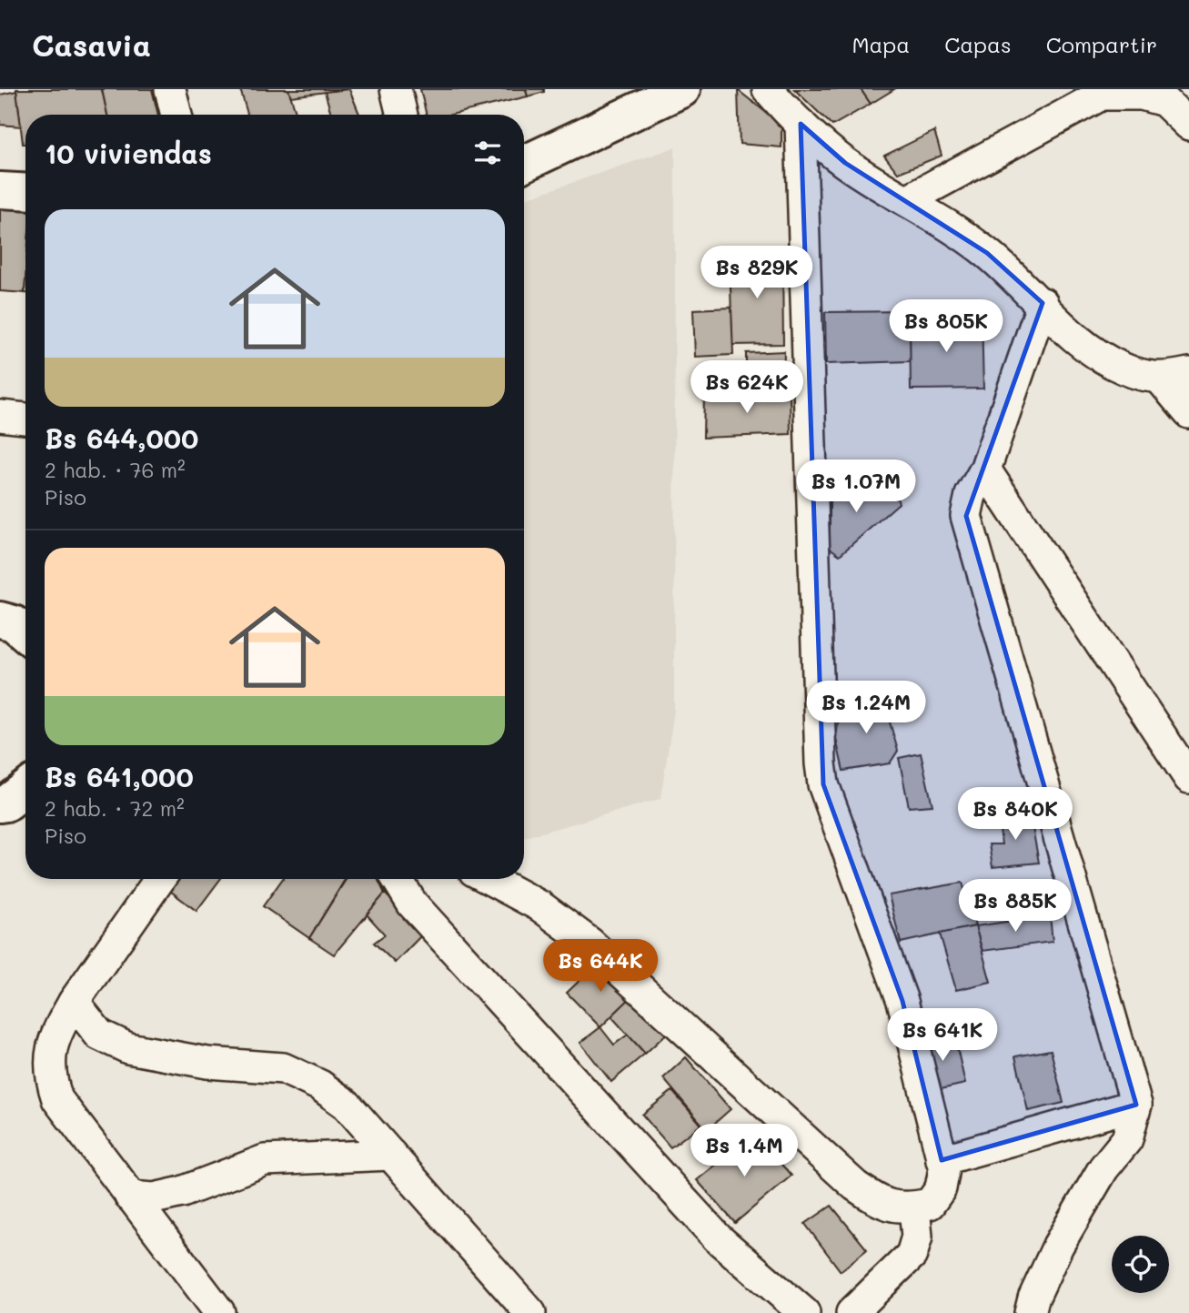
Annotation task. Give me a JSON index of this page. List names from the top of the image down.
{
  "page": {
    "header": "Casavia",
    "nav": ["Mapa", "Capas", "Compartir"],
    "heading": "10 viviendas",
    "list": [
      {
        "name": "Bs 644,000",
        "note": "2 hab. · 76 m² · Piso"
      },
      {
        "name": "Bs 641,000",
        "note": "2 hab. · 72 m² · Piso"
      }
    ],
    "price": [
      "Bs 829K",
      "Bs 805K",
      "Bs 624K",
      "Bs 1.07M",
      "Bs 1.24M",
      "Bs 840K",
      "Bs 885K",
      "Bs 644K",
      "Bs 641K",
      "Bs 1.4M"
    ]
  }
}
